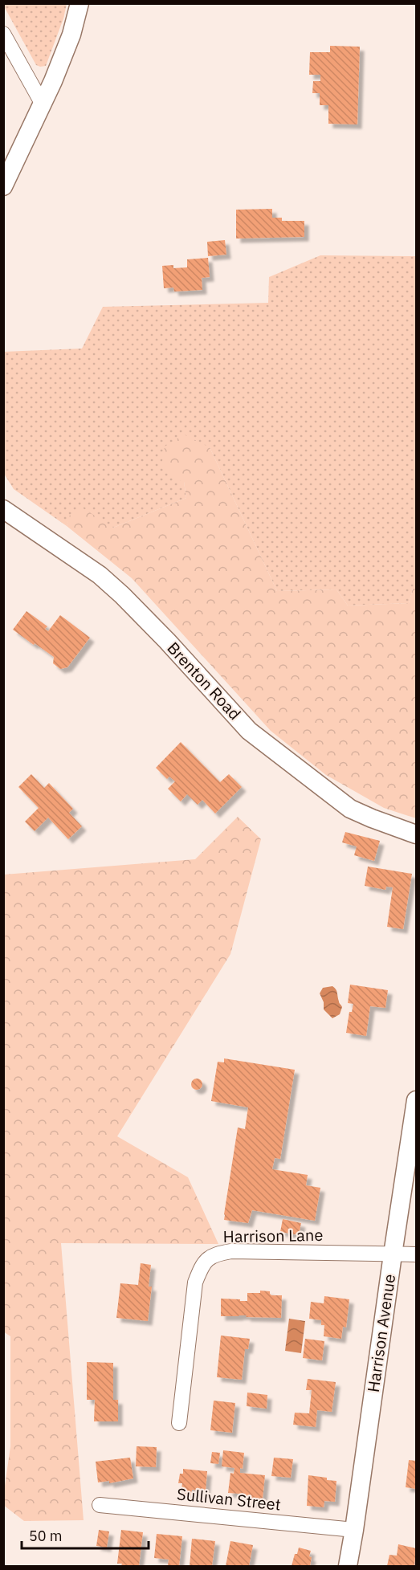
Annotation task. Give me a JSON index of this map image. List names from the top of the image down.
{
  "streets": {
    "street": [
      "Brenton Road",
      "Harrison Lane",
      "Harrison Avenue",
      "Sullivan Street"
    ]
  },
  "crossings": [
    ["Harrison Lane", "Harrison Avenue"],
    ["Harrison Avenue", "Sullivan Street"]
  ],
  "scale_bar": "50 m"
}
